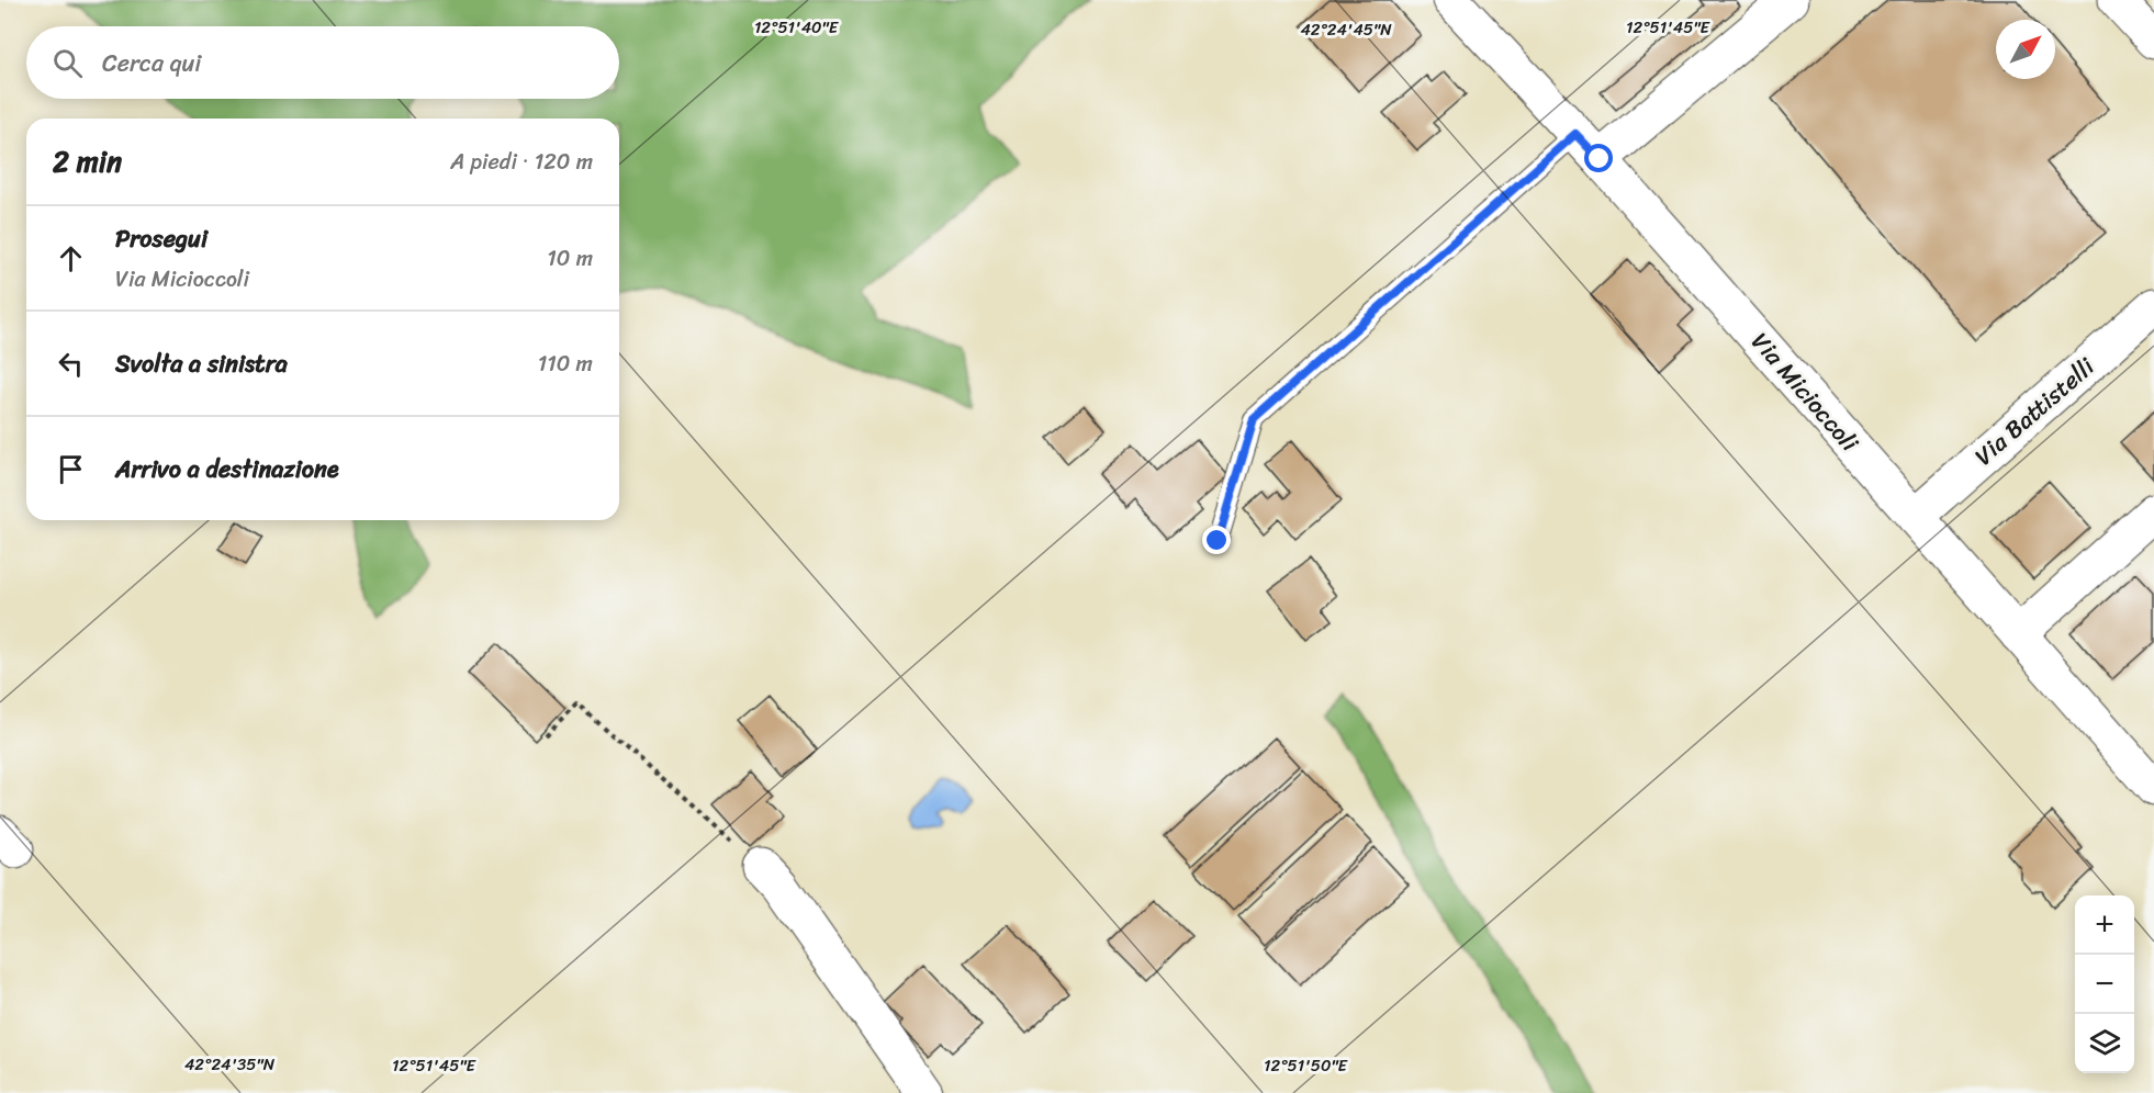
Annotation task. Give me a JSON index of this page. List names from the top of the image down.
{
  "streets": {
    "street": ["Via Micioccoli", "Via Battistelli"]
  },
  "crossings": [
    ["Via Micioccoli", "Via Battistelli"]
  ],
  "north": "top right",
  "page": {
    "search": "Cerca qui",
    "heading": ["2 min", "A piedi · 120 m"],
    "list": [
      ["Prosegui", "Via Micioccoli", "10 m"],
      ["Svolta a sinistra", "110 m"],
      "Arrivo a destinazione"
    ],
    "map_buttons": ["+", "−"]
  },
  "coordinates": [
    "12°51'40\"E",
    "12°51'45\"E",
    "42°24'45\"N",
    "42°24'35\"N",
    "12°51'50\"E"
  ]
}
